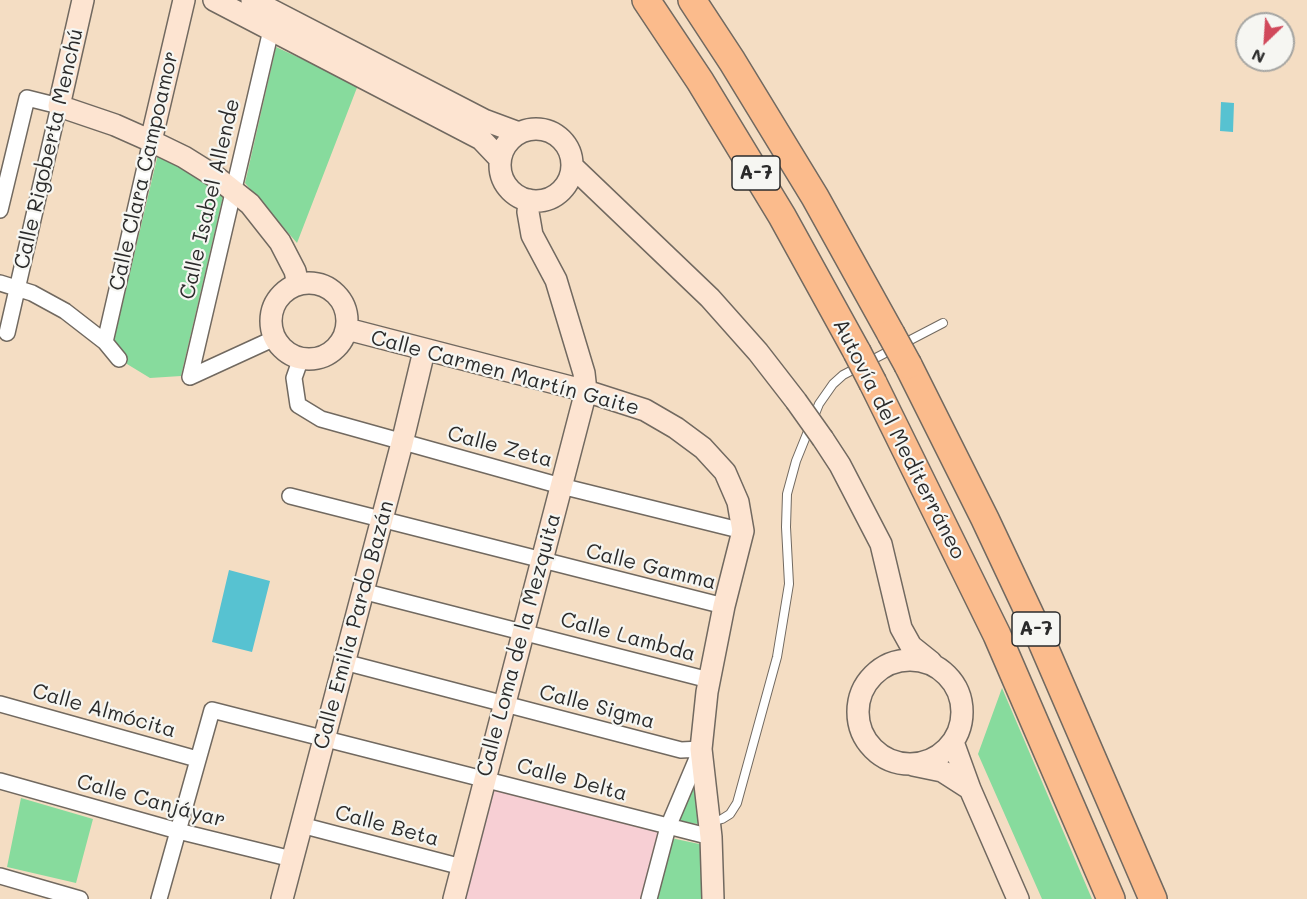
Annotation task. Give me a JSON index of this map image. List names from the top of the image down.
{
  "streets": {
    "highway": ["A-7", "Autovía del Mediterráneo"],
    "street": [
      "Calle Rigoberta Menchú",
      "Calle Clara Campoamor",
      "Calle Isabel Allende",
      "Calle Carmen Martín Gaite",
      "Calle Zeta",
      "Calle Gamma",
      "Calle Emilia Pardo Bazán",
      "Calle Lambda",
      "Calle Loma de la Mezquita",
      "Calle Sigma",
      "Calle Almócita",
      "Calle Delta",
      "Calle Canjáyar",
      "Calle Beta"
    ]
  },
  "crossings": [
    ["Calle Isabel Allende", "Calle Carmen Martín Gaite"],
    ["Calle Isabel Allende", "Calle Zeta"],
    ["Calle Carmen Martín Gaite", "Calle Zeta"],
    ["Calle Carmen Martín Gaite", "Calle Emilia Pardo Bazán"],
    ["Calle Carmen Martín Gaite", "Calle Loma de la Mezquita"],
    ["Calle Zeta", "Calle Emilia Pardo Bazán"],
    ["Calle Zeta", "Calle Loma de la Mezquita"],
    ["Calle Gamma", "Calle Emilia Pardo Bazán"],
    ["Calle Gamma", "Calle Loma de la Mezquita"],
    ["Calle Emilia Pardo Bazán", "Calle Lambda"],
    ["Calle Emilia Pardo Bazán", "Calle Sigma"],
    ["Calle Emilia Pardo Bazán", "Calle Delta"],
    ["Calle Emilia Pardo Bazán", "Calle Canjáyar"],
    ["Calle Emilia Pardo Bazán", "Calle Beta"],
    ["Calle Lambda", "Calle Loma de la Mezquita"],
    ["Calle Loma de la Mezquita", "Calle Sigma"],
    ["Calle Loma de la Mezquita", "Calle Delta"],
    ["Calle Loma de la Mezquita", "Calle Beta"],
    ["Calle Almócita", "Calle Delta"]
  ],
  "north": "bottom left"
}
